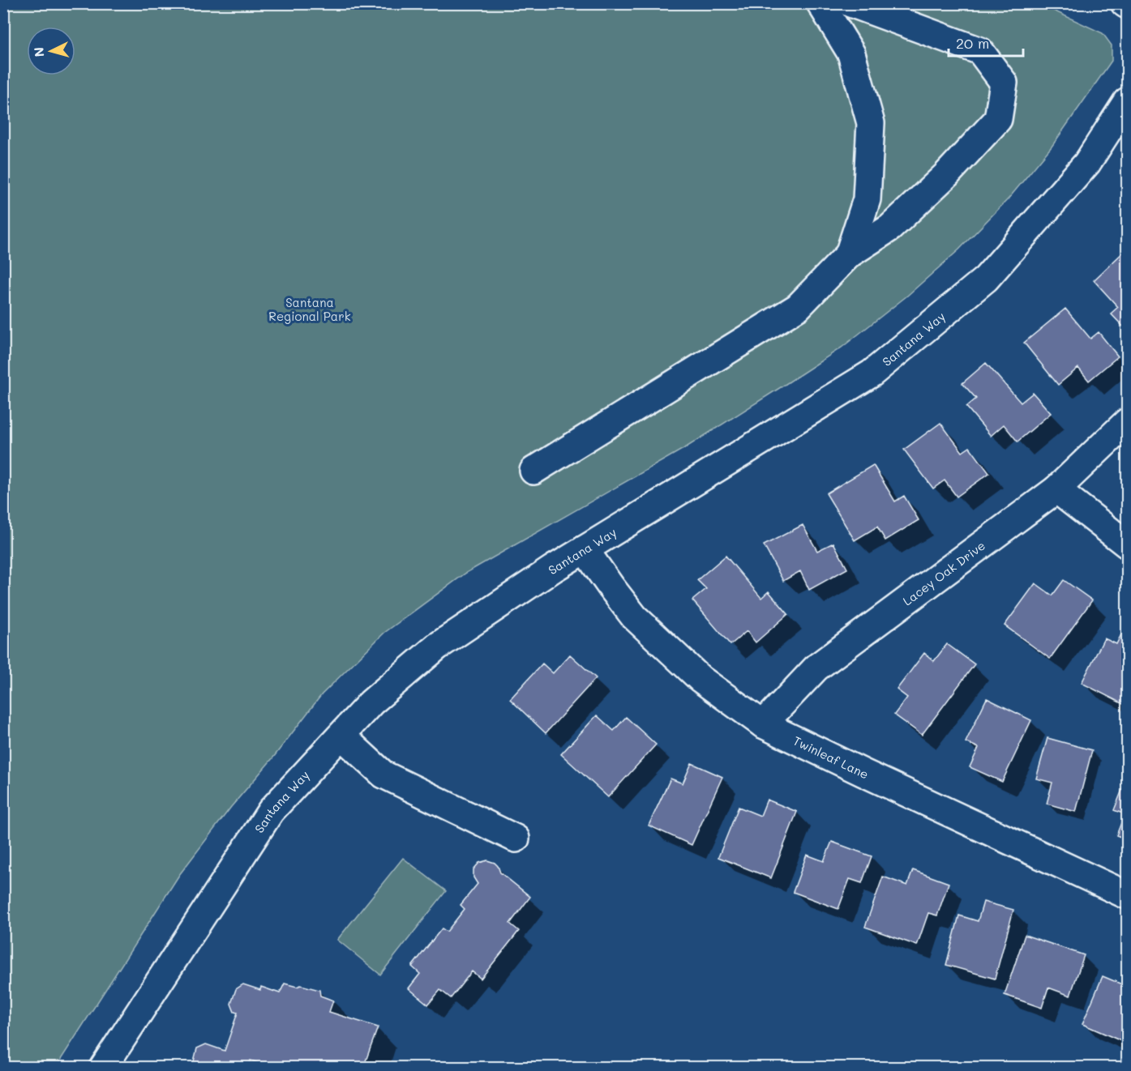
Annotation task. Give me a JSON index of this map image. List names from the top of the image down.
{
  "streets": {
    "street": ["Santana Way", "Lacey Oak Drive", "Twinleaf Lane"]
  },
  "crossings": [
    ["Santana Way", "Twinleaf Lane"],
    ["Lacey Oak Drive", "Twinleaf Lane"]
  ],
  "parks": ["Santana Regional Park"],
  "scale_bar": "20 m",
  "north": "left"
}
